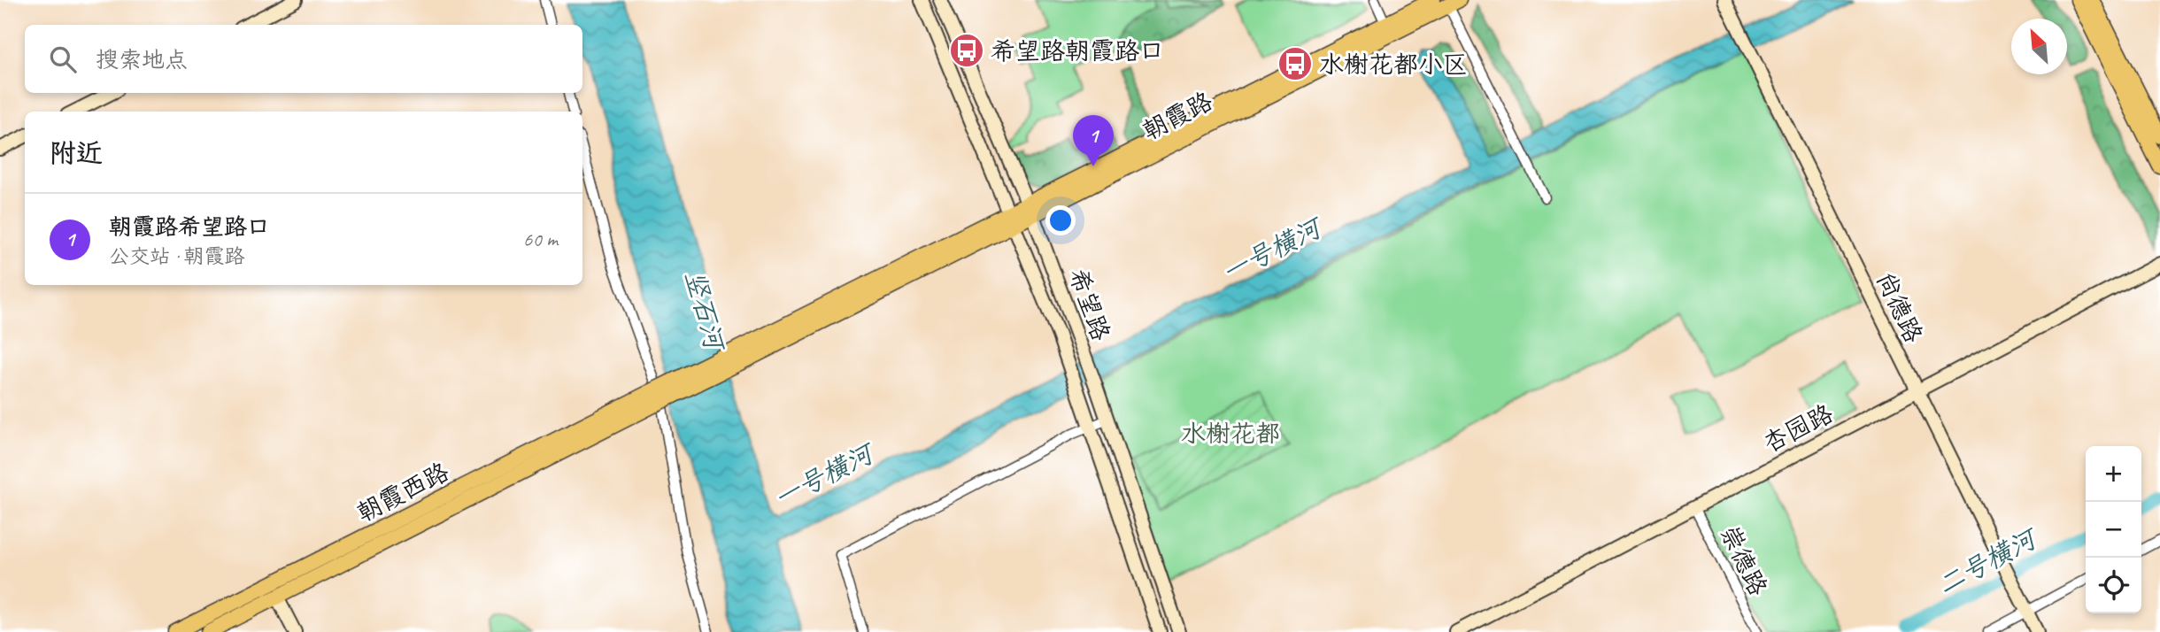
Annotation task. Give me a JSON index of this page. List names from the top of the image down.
{
  "streets": {
    "main road": ["朝霞路", "朝霞西路"],
    "street": [
      "希望路",
      "尚德路",
      "杏园路",
      "崇德路"
    ]
  },
  "crossings": [
    ["朝霞路", "希望路"],
    ["朝霞路", "朝霞西路"],
    ["尚德路", "杏园路"],
    ["杏园路", "崇德路"]
  ],
  "water": ["一号横河", "竖石河", "二号横河"],
  "parks": ["水榭花都"],
  "places": {
    "bus stop": ["希望路朝霞路口", "水榭花都小区"]
  },
  "north": "top left",
  "page": {
    "search": "搜索地点",
    "heading": "附近",
    "pins": "1",
    "list": [
      {
        "mark": "1",
        "name": "朝霞路希望路口",
        "note": "公交站 · 朝霞路",
        "value": "60 m"
      }
    ],
    "map_buttons": ["+", "−"]
  }
}
